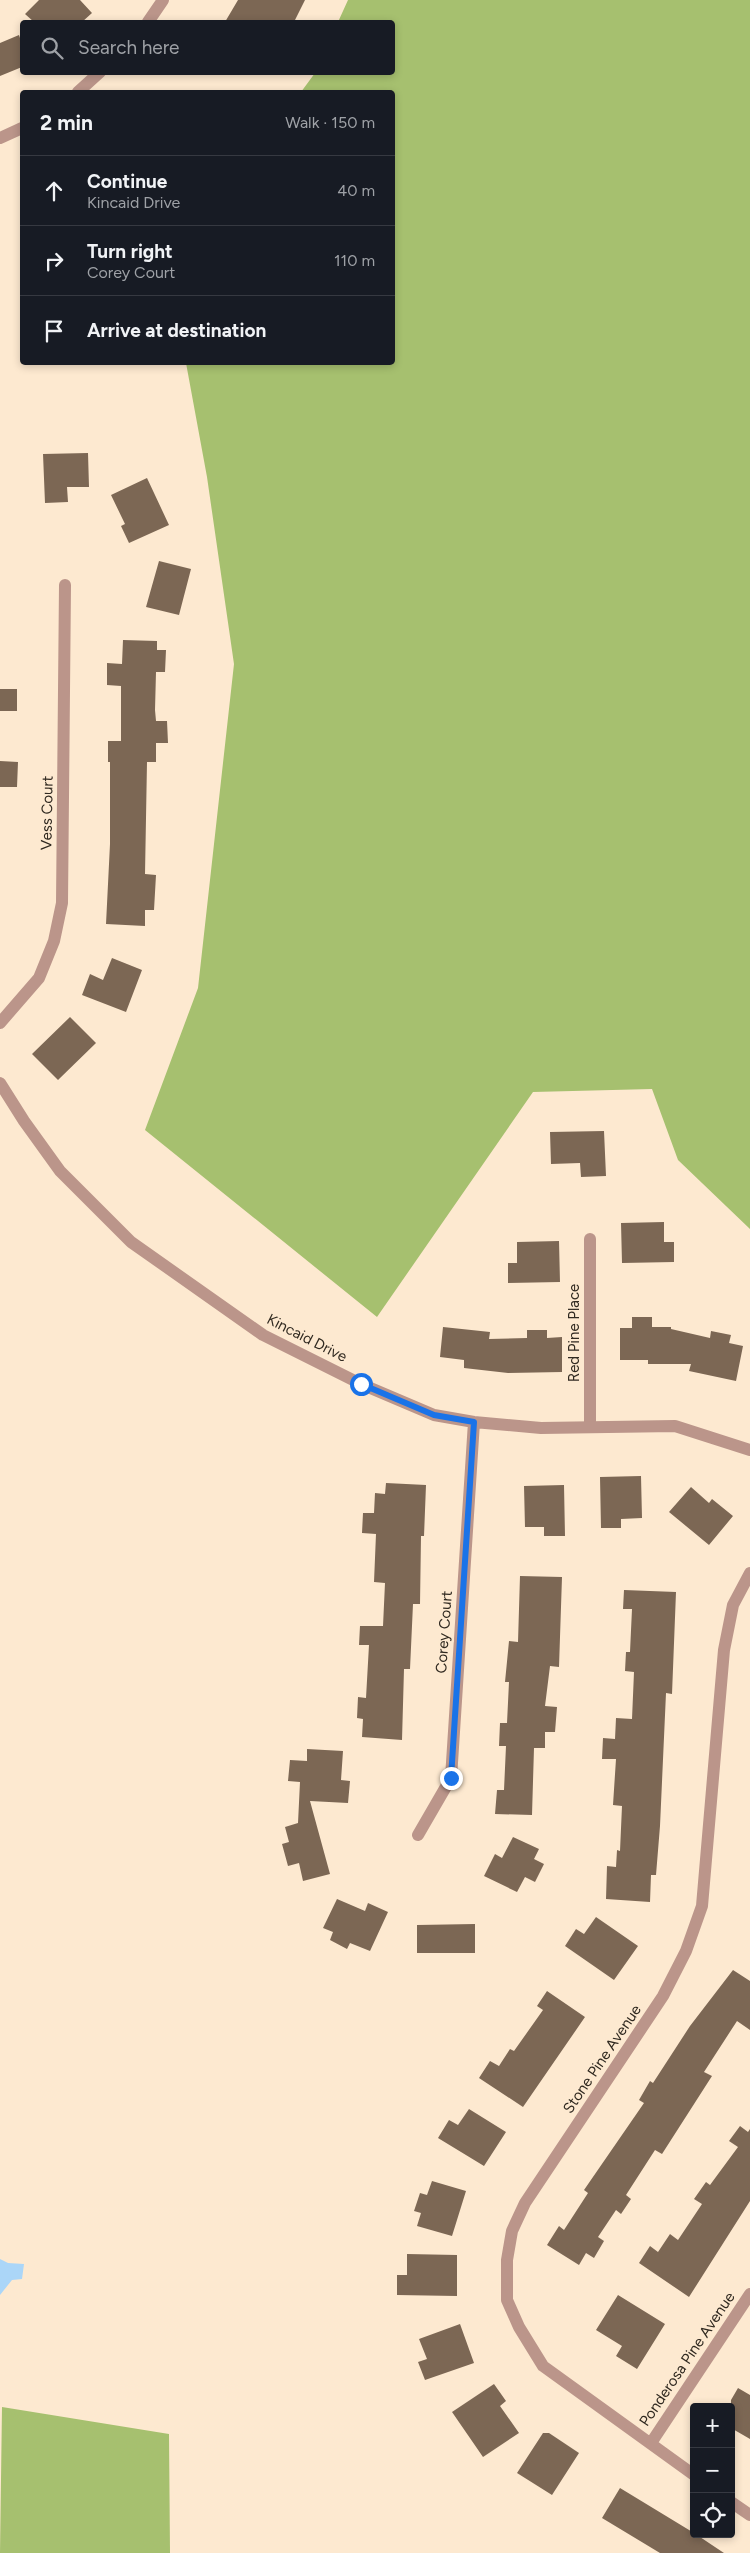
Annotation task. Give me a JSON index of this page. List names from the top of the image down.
{
  "streets": {
    "street": [
      "Vess Court",
      "Red Pine Place",
      "Kincaid Drive",
      "Corey Court",
      "Stone Pine Avenue",
      "Ponderosa Pine Avenue"
    ]
  },
  "crossings": [
    ["Red Pine Place", "Kincaid Drive"],
    ["Kincaid Drive", "Corey Court"],
    ["Stone Pine Avenue", "Ponderosa Pine Avenue"]
  ],
  "page": {
    "search": "Search here",
    "heading": ["2 min", "Walk · 150 m"],
    "list": [
      ["Continue", "Kincaid Drive", "40 m"],
      ["Turn right", "Corey Court", "110 m"],
      "Arrive at destination"
    ],
    "map_buttons": ["+", "−"]
  }
}
